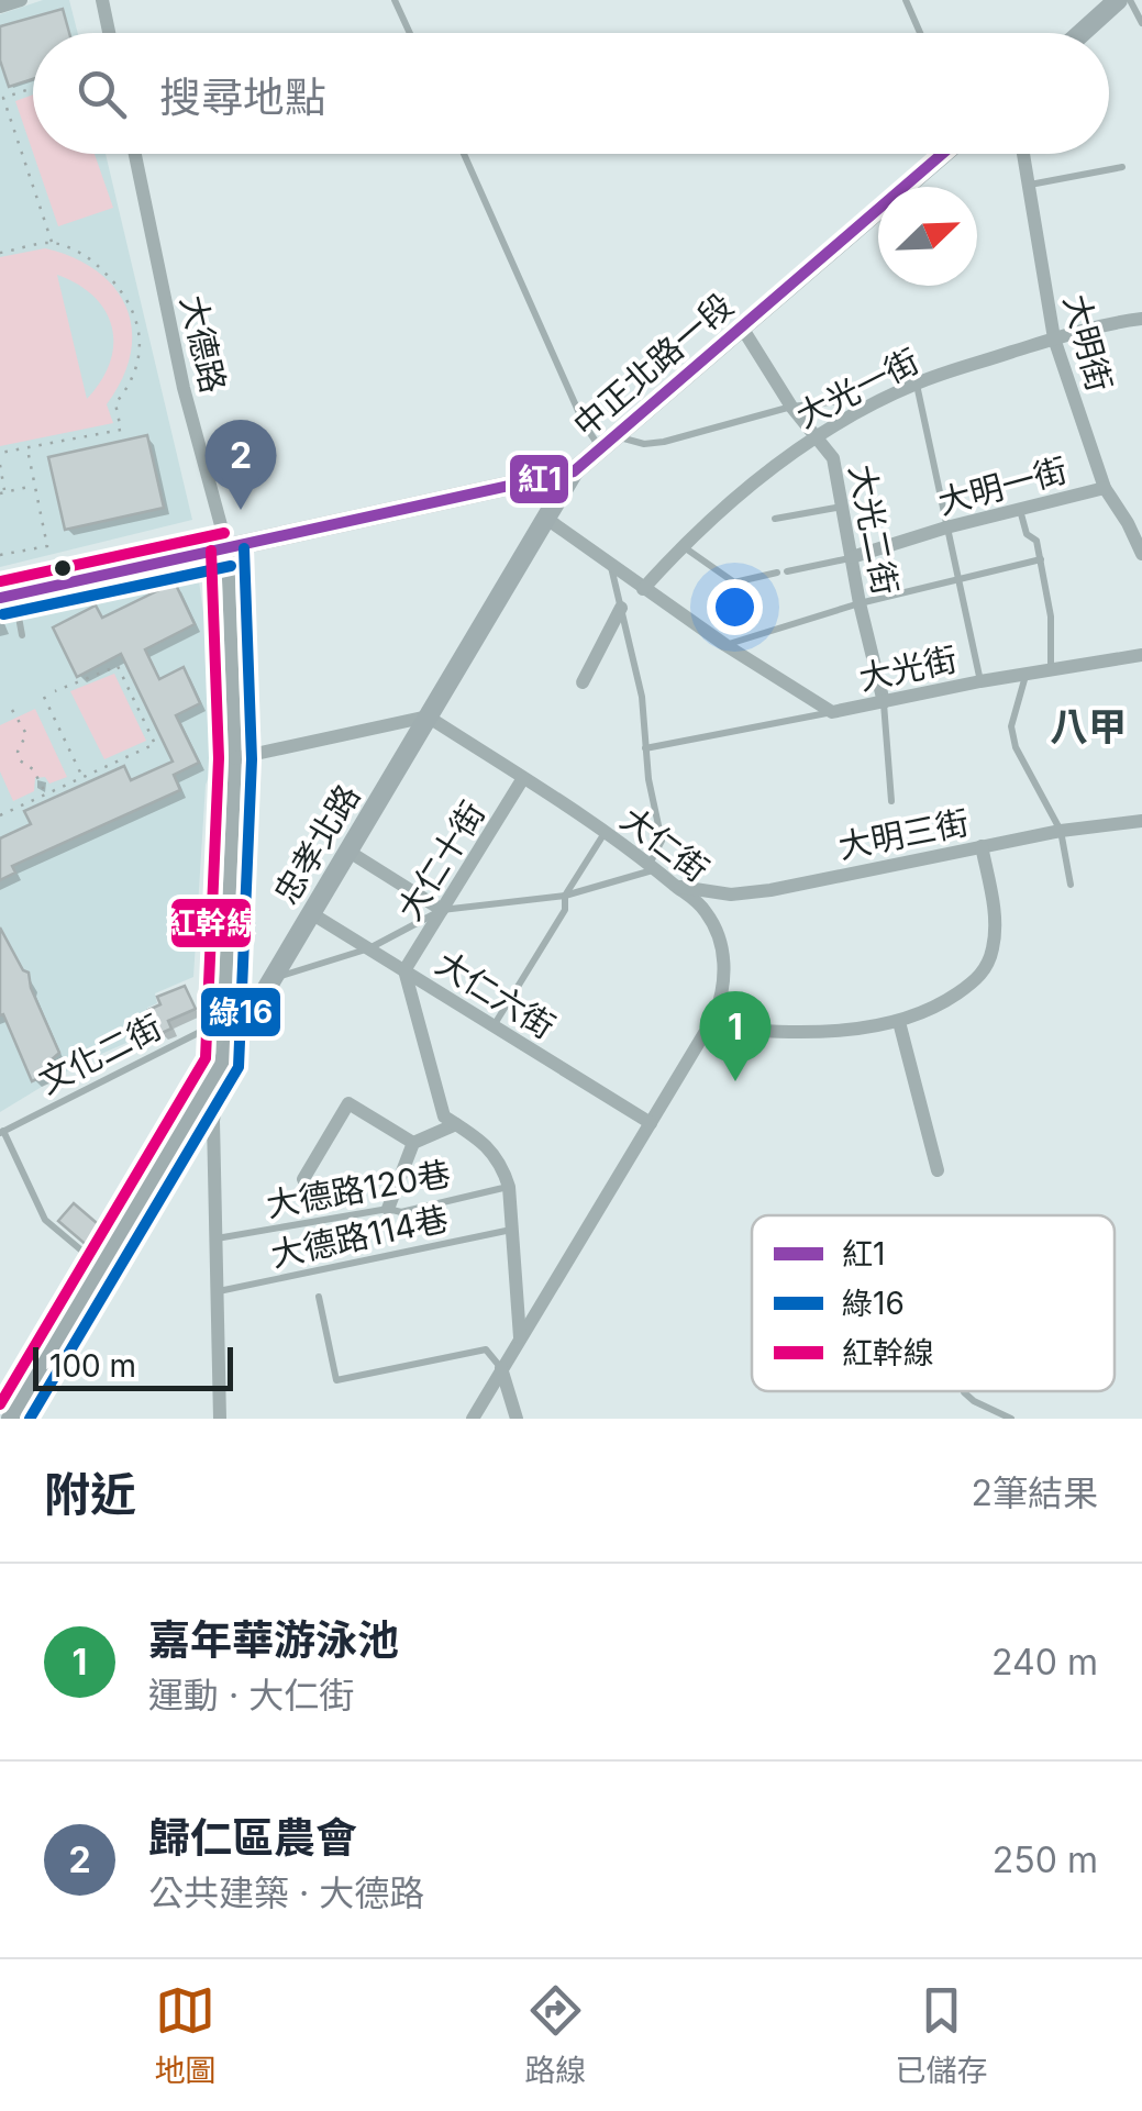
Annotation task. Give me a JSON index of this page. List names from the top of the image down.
{
  "streets": {
    "main road": ["中正北路一段", "忠孝北路"],
    "street": [
      "大明街",
      "大德路",
      "大光一街",
      "大明一街",
      "大光二街",
      "大光街",
      "大明三街",
      "大仁街",
      "大仁十街",
      "大仁六街"
    ],
    "lane": ["文化二街", "大德路120巷", "大德路114巷"]
  },
  "crossings": [
    ["大明街", "大光一街"],
    ["大明街", "大明一街"],
    ["大德路", "中正北路一段"],
    ["大德路", "忠孝北路"],
    ["大德路", "文化二街"],
    ["大德路", "大德路120巷"],
    ["大德路", "大德路114巷"],
    ["中正北路一段", "大光二街"],
    ["中正北路一段", "忠孝北路"],
    ["大光一街", "大光二街"],
    ["大光一街", "大光街"],
    ["大明一街", "大光二街"],
    ["大光二街", "大光街"],
    ["大光街", "忠孝北路"],
    ["大明三街", "大仁街"],
    ["忠孝北路", "大仁街"],
    ["忠孝北路", "大仁六街"],
    ["大仁街", "大仁十街"],
    ["大仁街", "大仁六街"],
    ["大仁十街", "大仁六街"]
  ],
  "districts": ["八甲"],
  "lines": ["transit line 紅1", "transit line 紅幹線", "transit line 綠16"],
  "legend": ["紅1", "綠16", "紅幹線"],
  "scale_bar": "100 m",
  "north": "top right",
  "page": {
    "search": "搜尋地點",
    "pins": ["2", "1"],
    "scale": "100 m",
    "heading": ["附近", "2筆結果"],
    "list": [
      {
        "mark": "1",
        "name": "嘉年華游泳池",
        "note": "運動 · 大仁街",
        "value": "240 m"
      },
      {
        "mark": "2",
        "name": "歸仁區農會",
        "note": "公共建築 · 大德路",
        "value": "250 m"
      }
    ],
    "nav": ["地圖", "路線", "已儲存"]
  }
}
